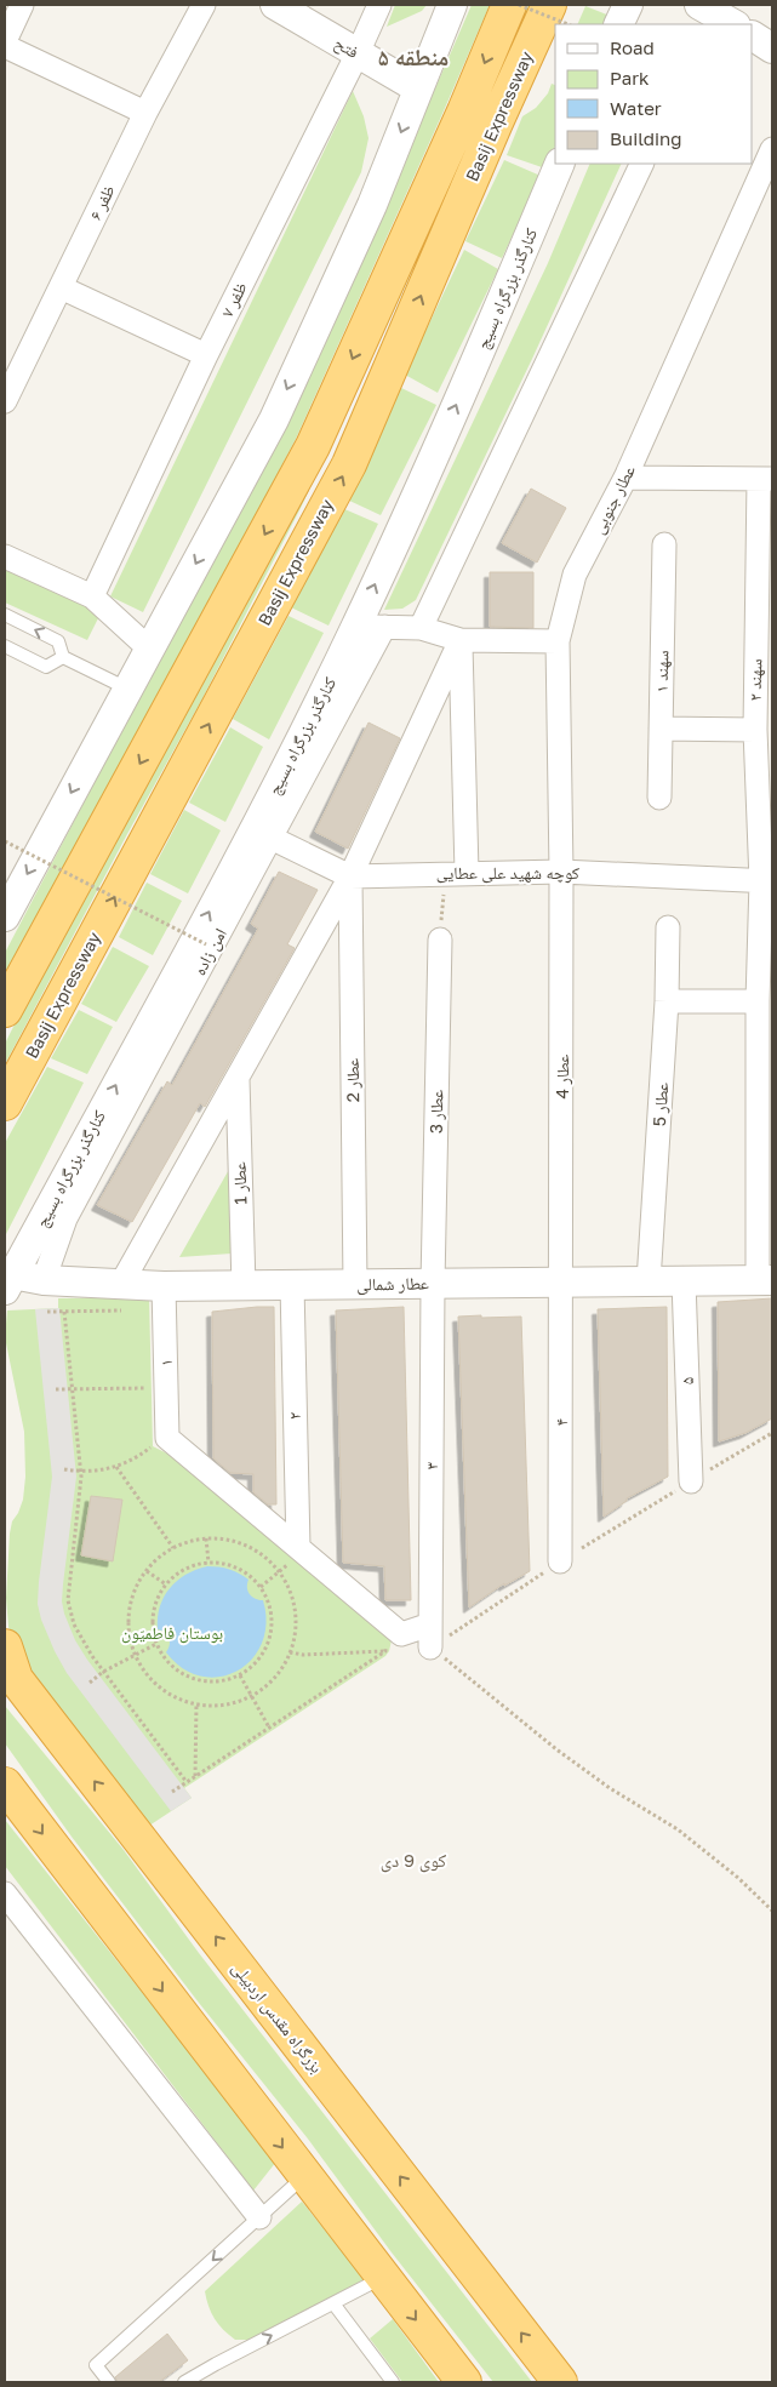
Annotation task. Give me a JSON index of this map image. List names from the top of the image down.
{
  "streets": {
    "highway": ["Basij Expressway", "بزرگراه مقدس اردبیلی"],
    "street": [
      "فتح",
      "ظفر ۶",
      "کنارگذر بزرگراه بسیج",
      "ظفر ۷",
      "عطار جنوبی",
      "سهند ۱",
      "سهند ۲",
      "کوچه شهید علی عطایی",
      "امن زاده",
      "عطار 4",
      "عطار 2",
      "عطار 5",
      "عطار 3",
      "عطار 1",
      "عطار شمالی",
      "۱",
      "۵",
      "۲",
      "۴",
      "۳"
    ]
  },
  "crossings": [
    ["فتح", "ظفر ۷"],
    ["کنارگذر بزرگراه بسیج", "کوچه شهید علی عطایی"],
    ["کنارگذر بزرگراه بسیج", "امن زاده"],
    ["کنارگذر بزرگراه بسیج", "عطار شمالی"],
    ["عطار جنوبی", "کوچه شهید علی عطایی"],
    ["عطار جنوبی", "عطار 4"],
    ["سهند ۲", "کوچه شهید علی عطایی"],
    ["سهند ۲", "عطار شمالی"],
    ["کوچه شهید علی عطایی", "امن زاده"],
    ["کوچه شهید علی عطایی", "عطار 4"],
    ["کوچه شهید علی عطایی", "عطار 2"],
    ["امن زاده", "عطار شمالی"],
    ["عطار 4", "عطار شمالی"],
    ["عطار 4", "۴"],
    ["عطار 2", "عطار شمالی"],
    ["عطار 5", "عطار شمالی"],
    ["عطار 3", "عطار شمالی"],
    ["عطار 3", "۳"],
    ["عطار 1", "عطار شمالی"],
    ["عطار شمالی", "۱"],
    ["عطار شمالی", "۵"],
    ["عطار شمالی", "۲"],
    ["عطار شمالی", "۴"],
    ["عطار شمالی", "۳"]
  ],
  "districts": ["منطقه ۵", "کوی 9 دی"],
  "parks": ["بوستان فاطمیّون"],
  "legend": [
    "Road",
    "Park",
    "Water",
    "Building"
  ]
}
